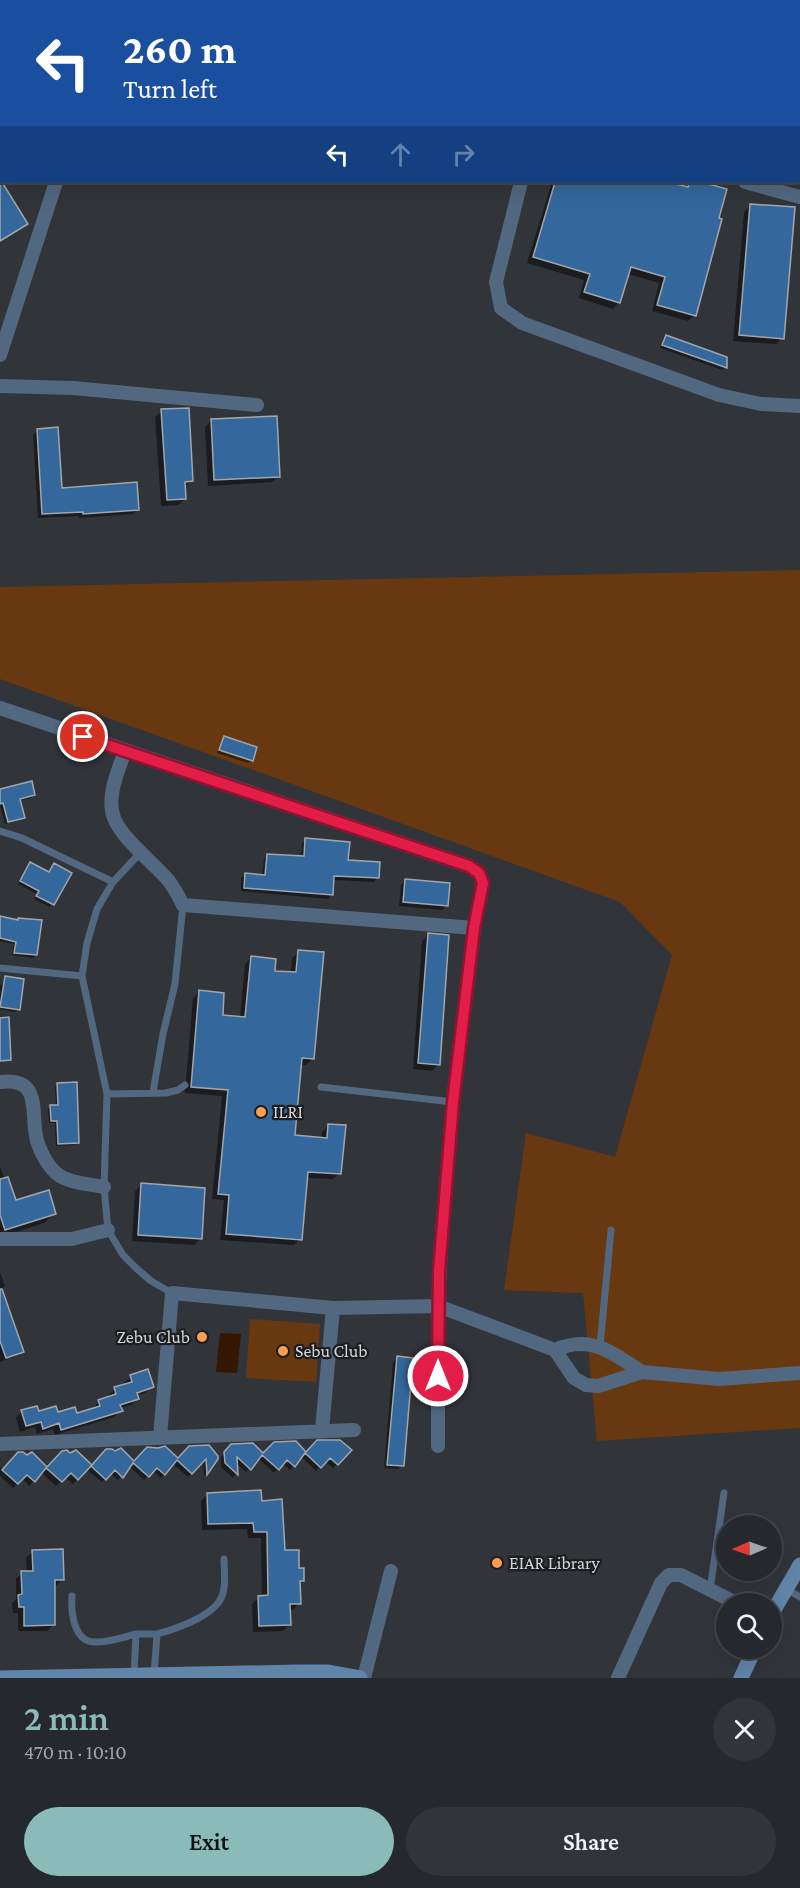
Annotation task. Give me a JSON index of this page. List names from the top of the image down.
{
  "places": [
    "ILRI",
    "Zebu Club",
    "Sebu Club",
    "EIAR Library"
  ],
  "north": "left",
  "page": {
    "turn": ["260 m", "Turn left"],
    "heading": ["2 min", "470 m · 10:10"],
    "buttons": ["Exit", "Share"]
  }
}
